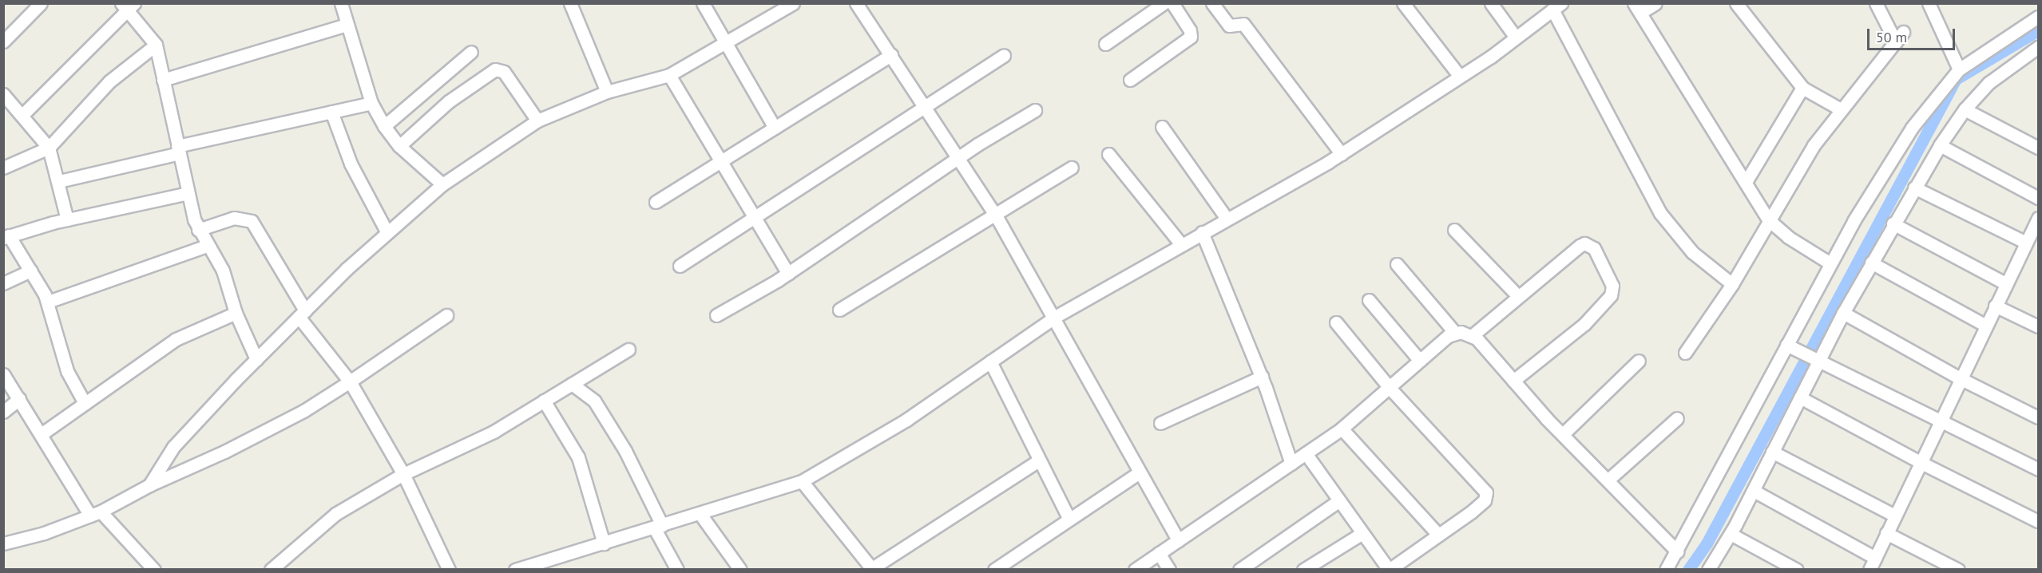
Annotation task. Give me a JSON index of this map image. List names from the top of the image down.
{
  "scale_bar": "50 m"
}
